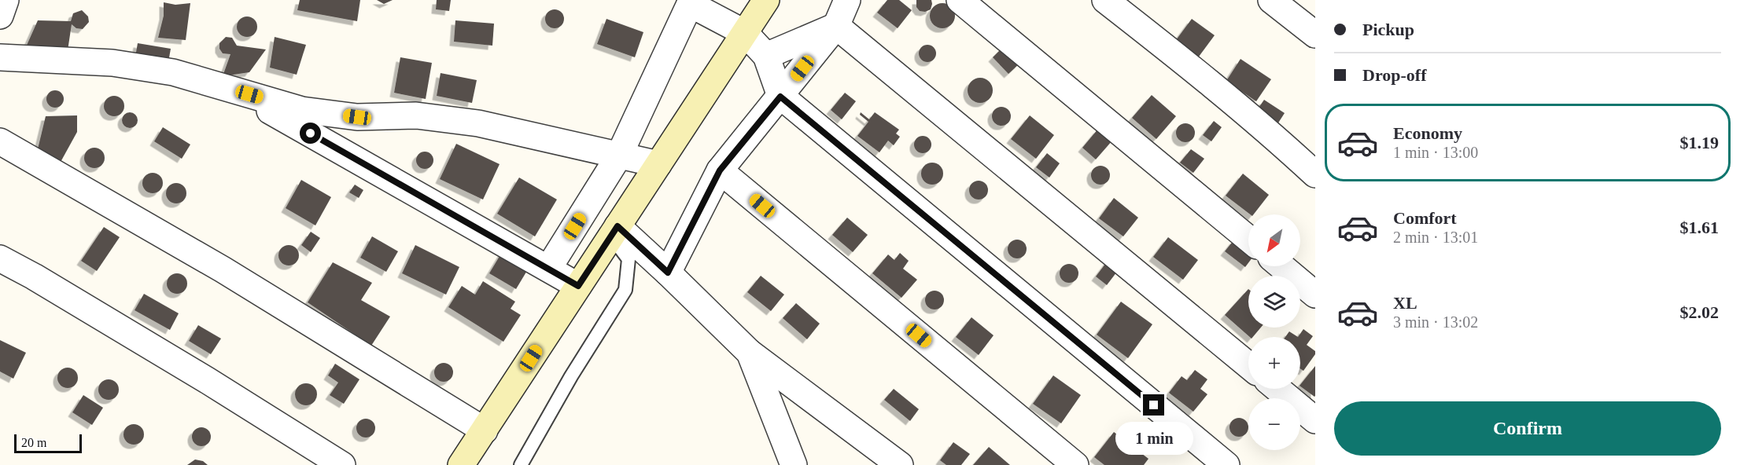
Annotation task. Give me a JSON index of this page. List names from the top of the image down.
{
  "scale_bar": "20 m",
  "north": "bottom left",
  "page": {
    "banner": ["Pickup", "Drop-off"],
    "list": [
      {
        "name": "Economy",
        "note": "1 min · 13:00",
        "value": "$1.19"
      },
      {
        "name": "Comfort",
        "note": "2 min · 13:01",
        "value": "$1.61"
      },
      {
        "name": "XL",
        "note": "3 min · 13:02",
        "value": "$2.02"
      }
    ],
    "map_buttons": ["+", "−"],
    "buttons": "Confirm",
    "bubble": "1 min",
    "scale": "20 m"
  }
}
